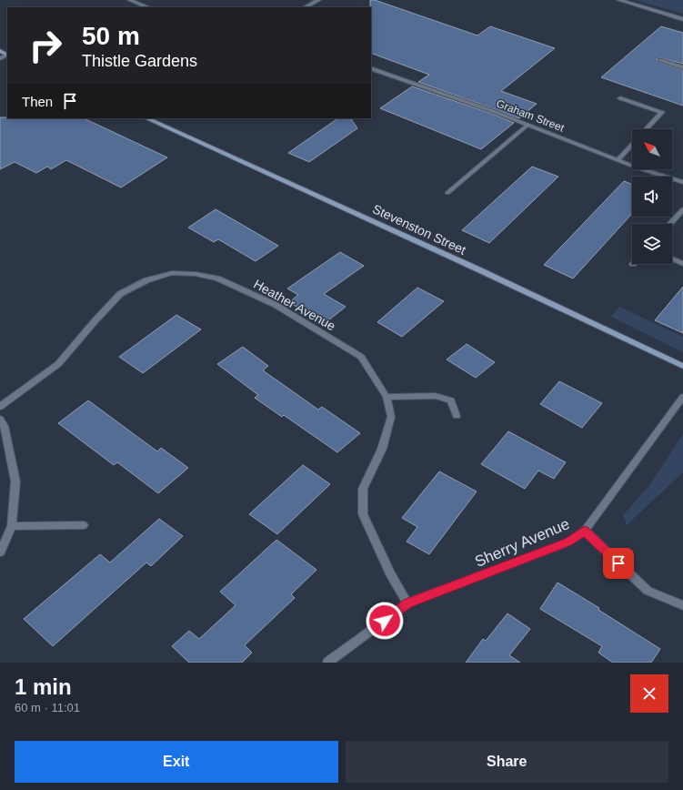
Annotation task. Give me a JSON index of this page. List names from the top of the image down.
{
  "streets": {
    "main road": ["Stevenston Street"],
    "street": ["Graham Street", "Heather Avenue", "Sherry Avenue"]
  },
  "crossings": [
    ["Heather Avenue", "Sherry Avenue"]
  ],
  "north": "top left",
  "page": {
    "turn": ["50 m", "Thistle Gardens"],
    "then": "Then",
    "heading": ["1 min", "60 m · 11:01"],
    "buttons": ["Exit", "Share"]
  }
}
